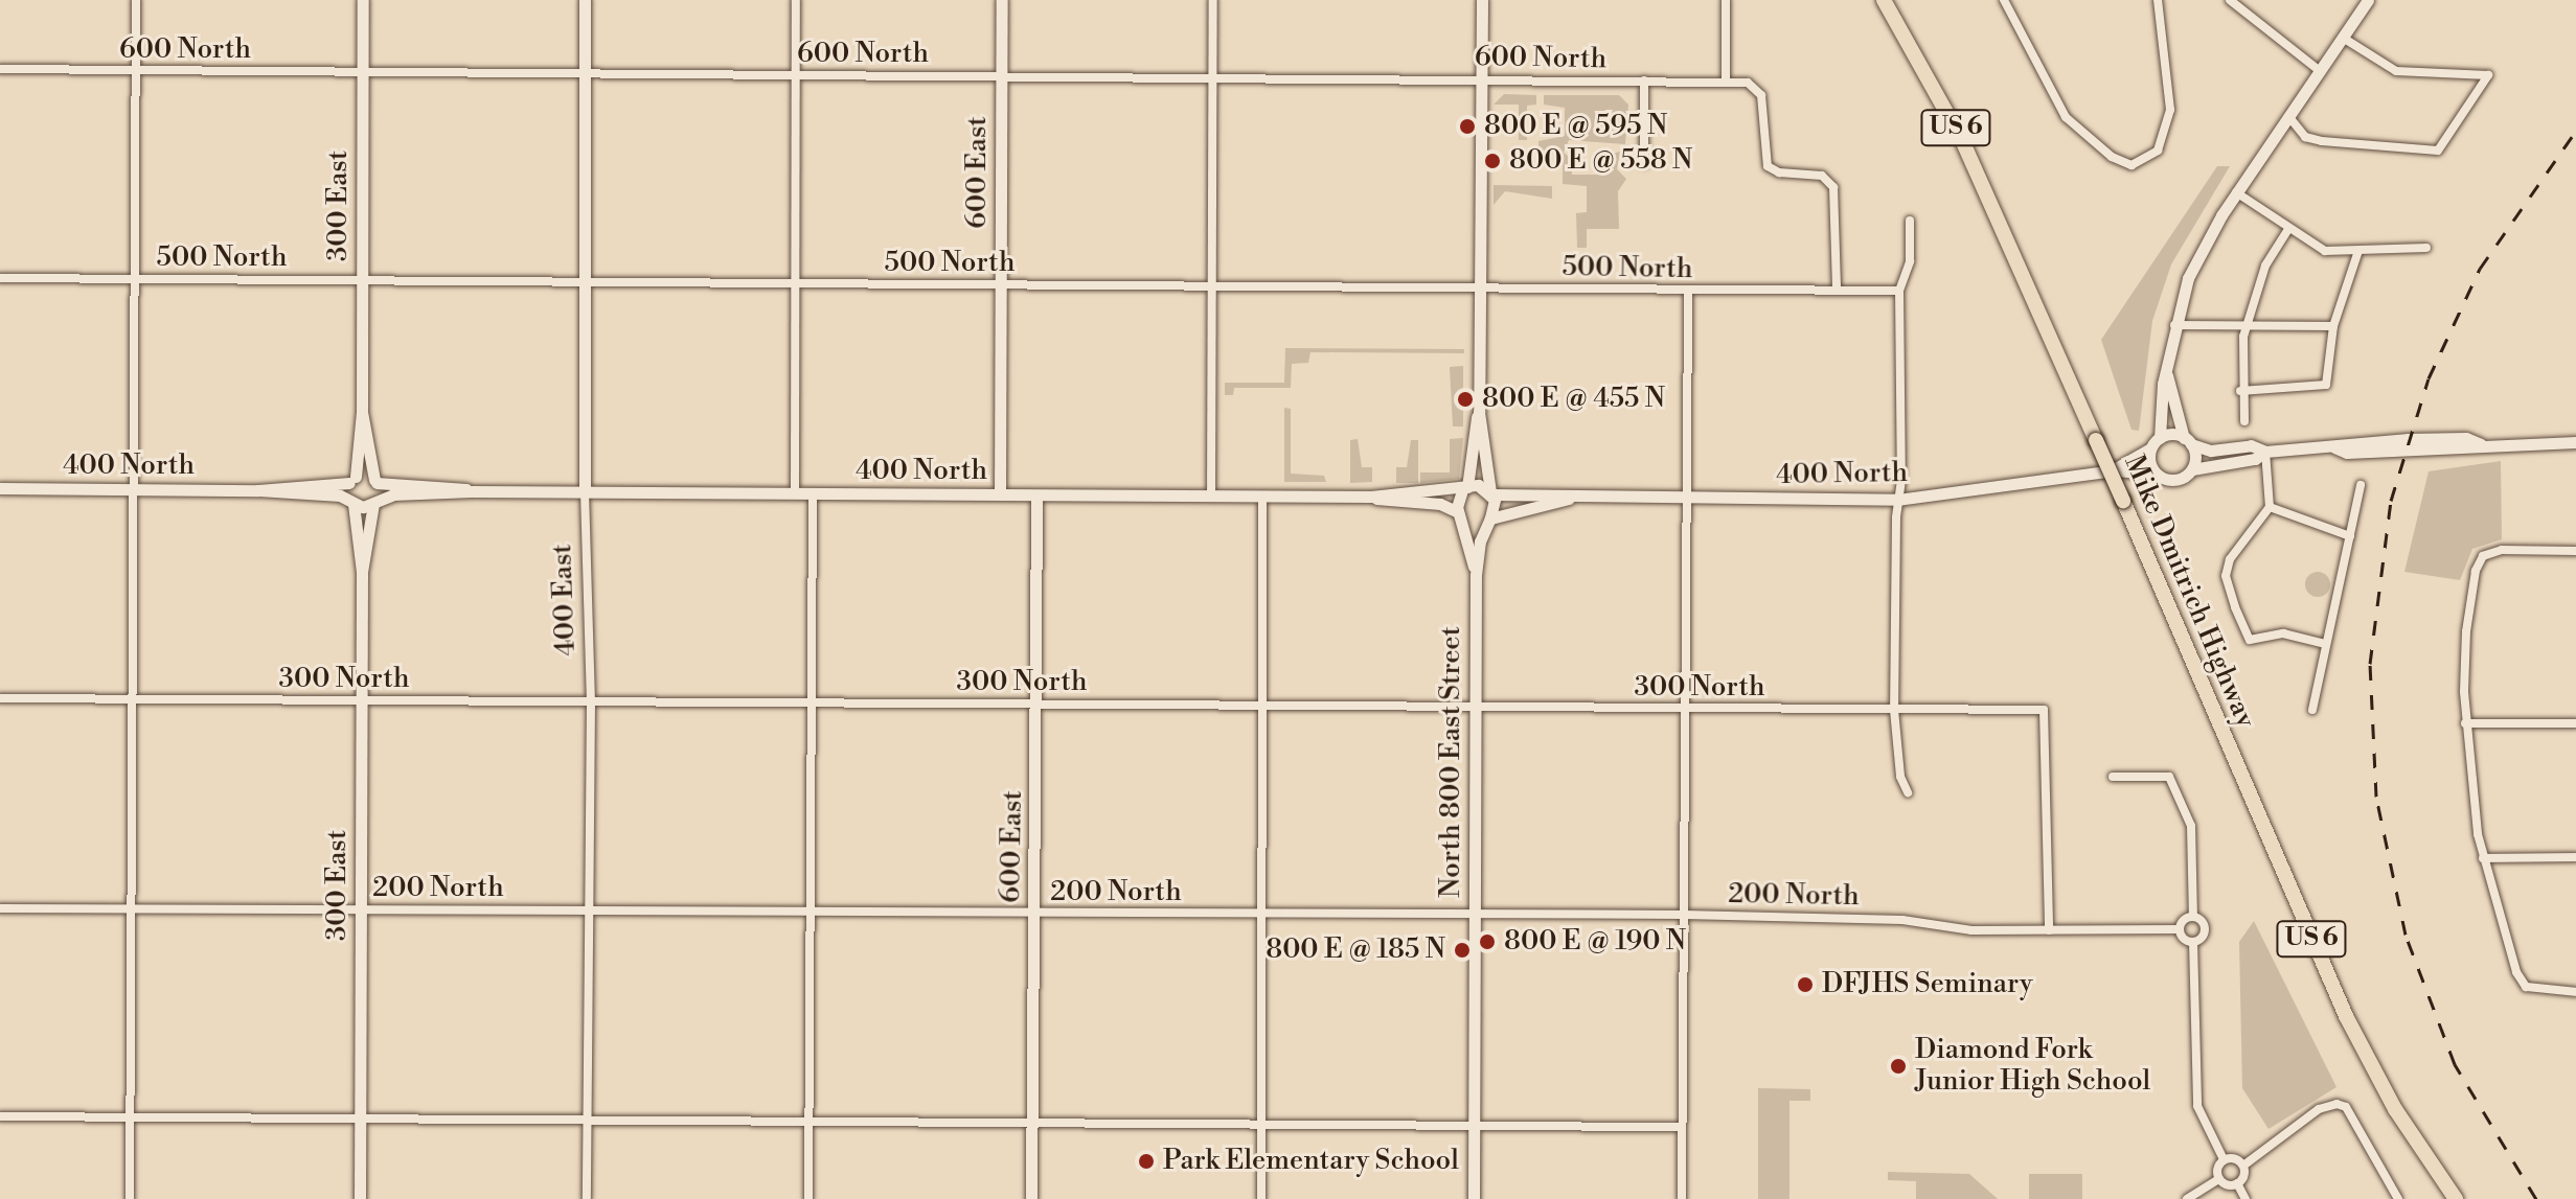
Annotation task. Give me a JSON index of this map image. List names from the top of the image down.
{
  "streets": {
    "highway": ["US 6", "Mike Dmitrich Highway"],
    "street": [
      "600 North",
      "600 East",
      "300 East",
      "500 North",
      "400 North",
      "400 East",
      "300 North",
      "North 800 East Street",
      "200 North"
    ]
  },
  "crossings": [
    ["600 North", "600 East"],
    ["600 North", "300 East"],
    ["600 North", "400 East"],
    ["600 East", "500 North"],
    ["600 East", "400 North"],
    ["600 East", "300 North"],
    ["600 East", "200 North"],
    ["300 East", "500 North"],
    ["300 East", "400 North"],
    ["300 East", "300 North"],
    ["300 East", "200 North"],
    ["500 North", "400 East"],
    ["400 North", "400 East"],
    ["400 East", "300 North"],
    ["400 East", "200 North"],
    ["300 North", "North 800 East Street"],
    ["300 North", "200 North"],
    ["North 800 East Street", "200 North"]
  ],
  "places": [
    "800 E @ 595 N",
    "800 E @ 558 N",
    "800 E @ 455 N",
    "800 E @ 190 N",
    "800 E @ 185 N",
    "DFJHS Seminary",
    "Diamond Fork Junior High School",
    "Park Elementary School"
  ]
}
